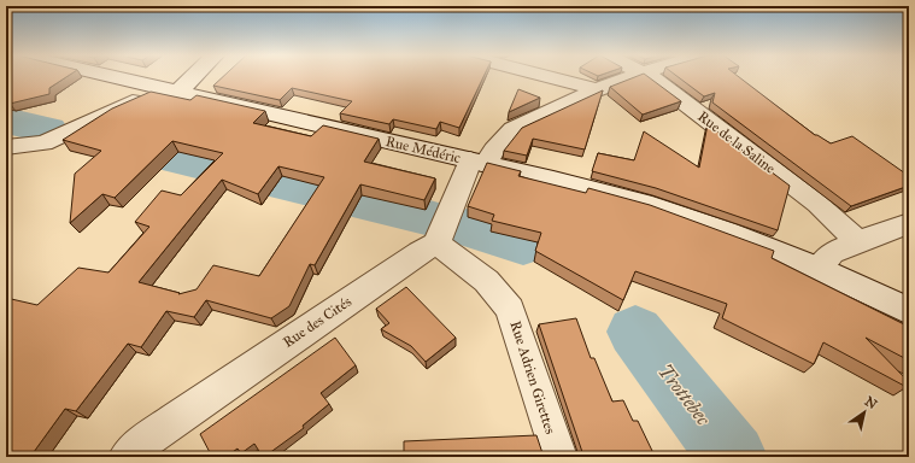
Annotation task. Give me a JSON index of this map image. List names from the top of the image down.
{
  "streets": {
    "street": [
      "Rue de la Saline",
      "Rue Médéric",
      "Rue des Cités",
      "Rue Adrien Girettes"
    ]
  },
  "crossings": [
    ["Rue des Cités", "Rue Adrien Girettes"]
  ],
  "water": ["Trottebec"],
  "north": "top right"
}
